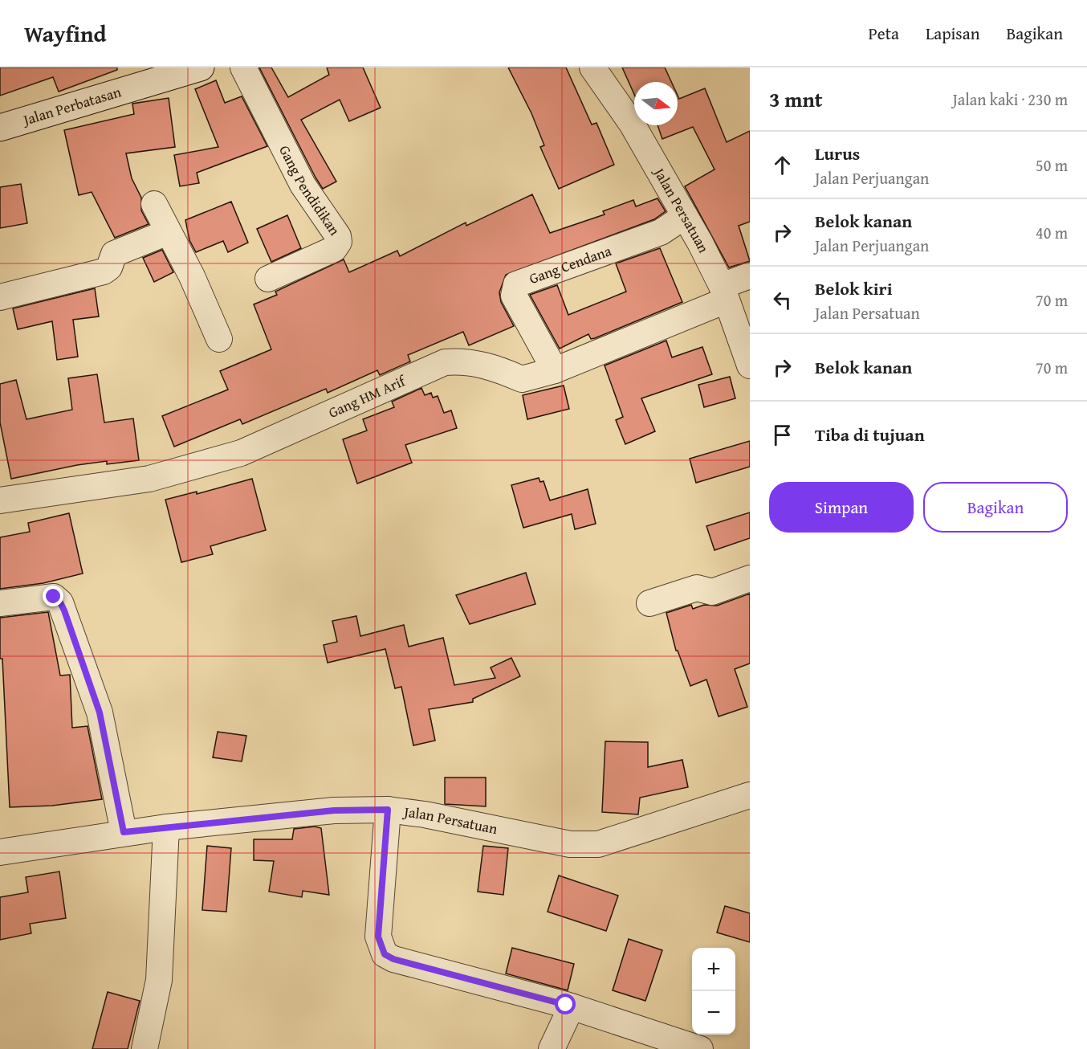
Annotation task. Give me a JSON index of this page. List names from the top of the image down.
{
  "streets": {
    "street": [
      "Jalan Perbatasan",
      "Gang Pendidikan",
      "Jalan Persatuan",
      "Gang Cendana",
      "Gang HM Arif"
    ]
  },
  "crossings": [
    ["Jalan Persatuan", "Gang Cendana"],
    ["Jalan Persatuan", "Gang HM Arif"],
    ["Gang Cendana", "Gang HM Arif"]
  ],
  "north": "right",
  "page": {
    "header": "Wayfind",
    "nav": ["Peta", "Lapisan", "Bagikan"],
    "heading": ["3 mnt", "Jalan kaki · 230 m"],
    "list": [
      ["Lurus", "Jalan Perjuangan", "50 m"],
      ["Belok kanan", "Jalan Perjuangan", "40 m"],
      ["Belok kiri", "Jalan Persatuan", "70 m"],
      ["Belok kanan", "70 m"],
      "Tiba di tujuan"
    ],
    "buttons": ["Simpan", "Bagikan"],
    "map_buttons": ["+", "−"]
  }
}
